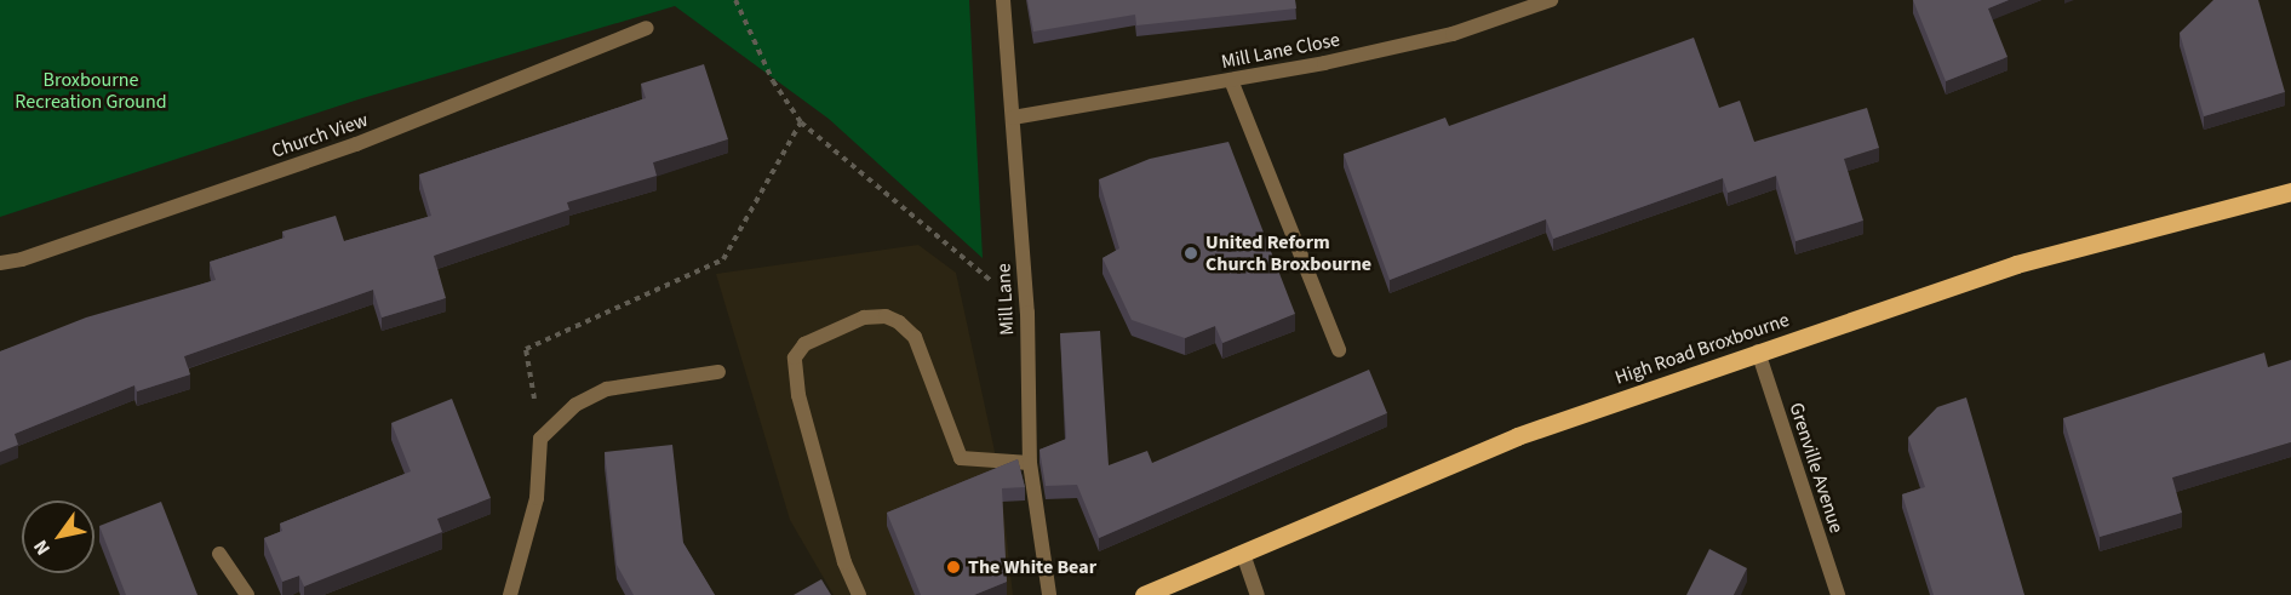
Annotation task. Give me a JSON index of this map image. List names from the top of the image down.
{
  "streets": {
    "main road": ["High Road Broxbourne"],
    "street": [
      "Mill Lane Close",
      "Church View",
      "Mill Lane",
      "Grenville Avenue"
    ]
  },
  "crossings": [
    ["Mill Lane Close", "Mill Lane"],
    ["High Road Broxbourne", "Grenville Avenue"]
  ],
  "parks": ["Broxbourne Recreation Ground"],
  "places": ["United Reform Church Broxbourne", "The White Bear"],
  "north": "bottom left"
}
